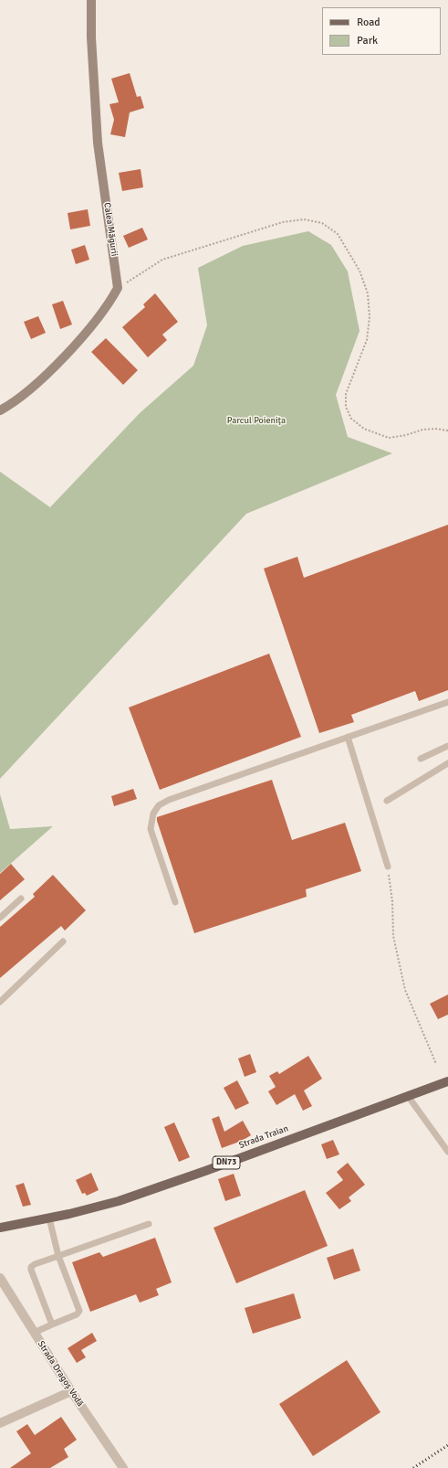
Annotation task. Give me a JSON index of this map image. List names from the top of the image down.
{
  "streets": {
    "main road": ["Strada Traian", "DN73"],
    "street": ["Calea Măgurii", "Strada Dragoș Vodă"]
  },
  "parks": ["Parcul Poieniţa"],
  "legend": ["Road", "Park"]
}
